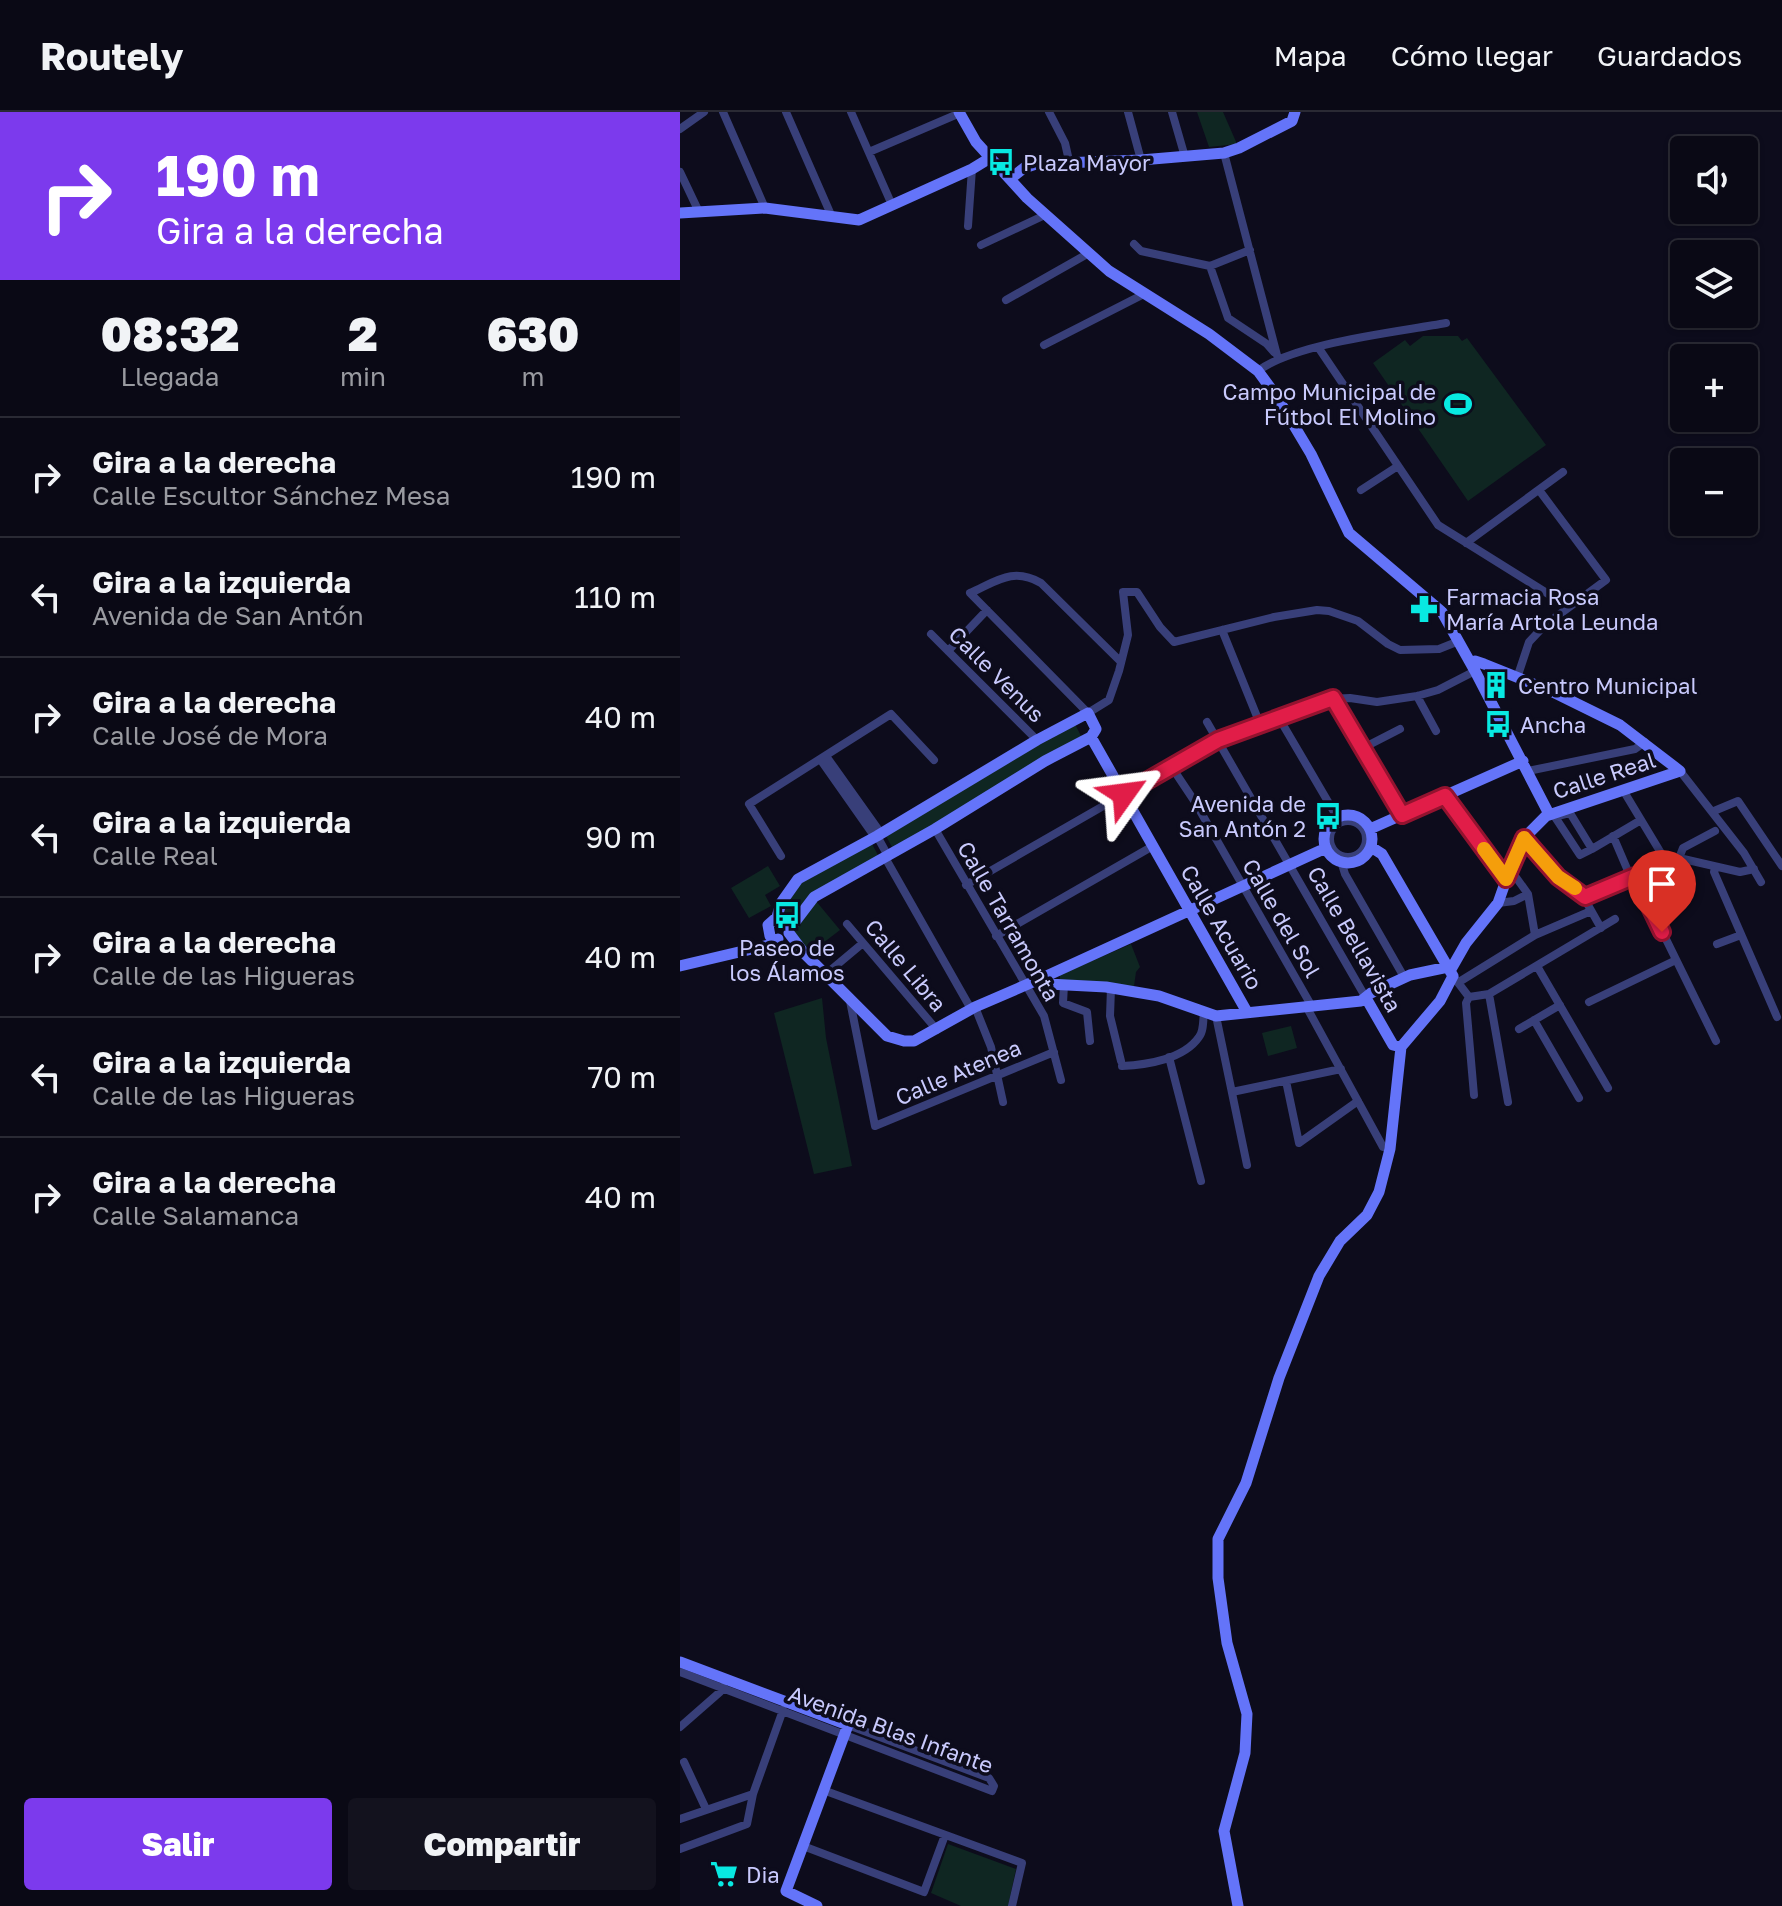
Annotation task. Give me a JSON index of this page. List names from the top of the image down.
{
  "streets": {
    "street": [
      "Calle Venus",
      "Calle Real",
      "Calle del Sol",
      "Calle Tarramonta",
      "Calle Acuario",
      "Calle Bellavista",
      "Calle Libra",
      "Calle Atenea",
      "Avenida Blas Infante"
    ]
  },
  "crossings": [
    ["Calle Real", "Calle Bellavista"],
    ["Calle Tarramonta", "Calle Atenea"]
  ],
  "places": {
    "bus stop": [
      "Plaza Mayor",
      "Ancha",
      "Avenida de San Antón 2",
      "Paseo de los Álamos"
    ],
    "sports": ["Campo Municipal de Fútbol El Molino"],
    "pharmacy": ["Farmacia Rosa María Artola Leunda"],
    "building": ["Centro Municipal"],
    "supermarket": ["Dia"]
  },
  "page": {
    "header": "Routely",
    "nav": ["Mapa", "Cómo llegar", "Guardados"],
    "turn": ["190 m", "Gira a la derecha"],
    "map_buttons": ["+", "−"],
    "eta": [
      "08:32",
      "Llegada",
      "2",
      "min",
      "630",
      "m"
    ],
    "list": [
      {
        "name": "Gira a la derecha",
        "note": "Calle Escultor Sánchez Mesa",
        "value": "190 m"
      },
      {
        "name": "Gira a la izquierda",
        "note": "Avenida de San Antón",
        "value": "110 m"
      },
      {
        "name": "Gira a la derecha",
        "note": "Calle José de Mora",
        "value": "40 m"
      },
      {
        "name": "Gira a la izquierda",
        "note": "Calle Real",
        "value": "90 m"
      },
      {
        "name": "Gira a la derecha",
        "note": "Calle de las Higueras",
        "value": "40 m"
      },
      {
        "name": "Gira a la izquierda",
        "note": "Calle de las Higueras",
        "value": "70 m"
      },
      {
        "name": "Gira a la derecha",
        "note": "Calle Salamanca",
        "value": "40 m"
      }
    ],
    "buttons": ["Salir", "Compartir"]
  }
}
